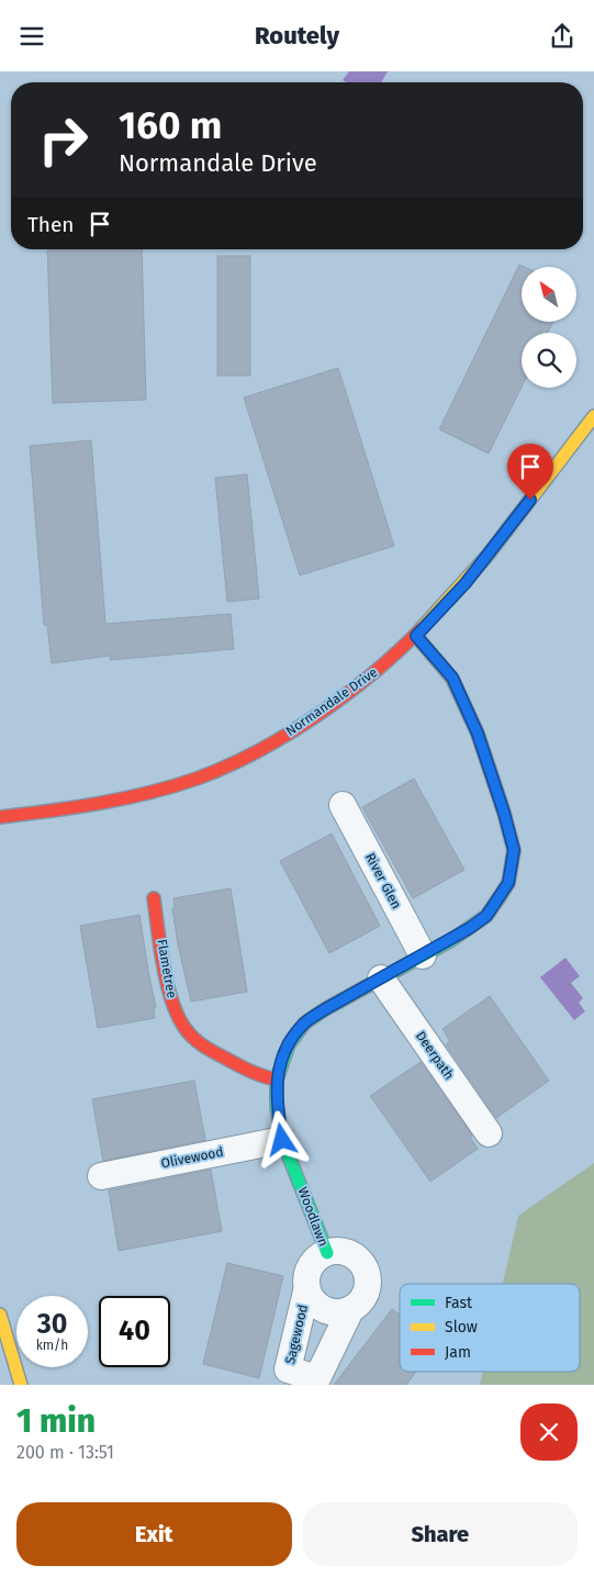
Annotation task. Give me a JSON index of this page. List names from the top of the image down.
{
  "streets": {
    "street": [
      "Normandale Drive",
      "River Glen",
      "Flametree",
      "Deerpath",
      "Olivewood",
      "Woodlawn",
      "Sagewood"
    ]
  },
  "crossings": [
    ["Normandale Drive", "Woodlawn"],
    ["River Glen", "Woodlawn"],
    ["Flametree", "Woodlawn"],
    ["Deerpath", "Woodlawn"],
    ["Olivewood", "Woodlawn"],
    ["Woodlawn", "Sagewood"]
  ],
  "legend": ["Fast", "Slow", "Jam"],
  "north": "top left",
  "page": {
    "header": "Routely",
    "turn": ["160 m", "Normandale Drive"],
    "then": "Then",
    "speed": "30 km/h",
    "limit": "40",
    "heading": ["1 min", "200 m · 13:51"],
    "buttons": ["Exit", "Share"]
  }
}
